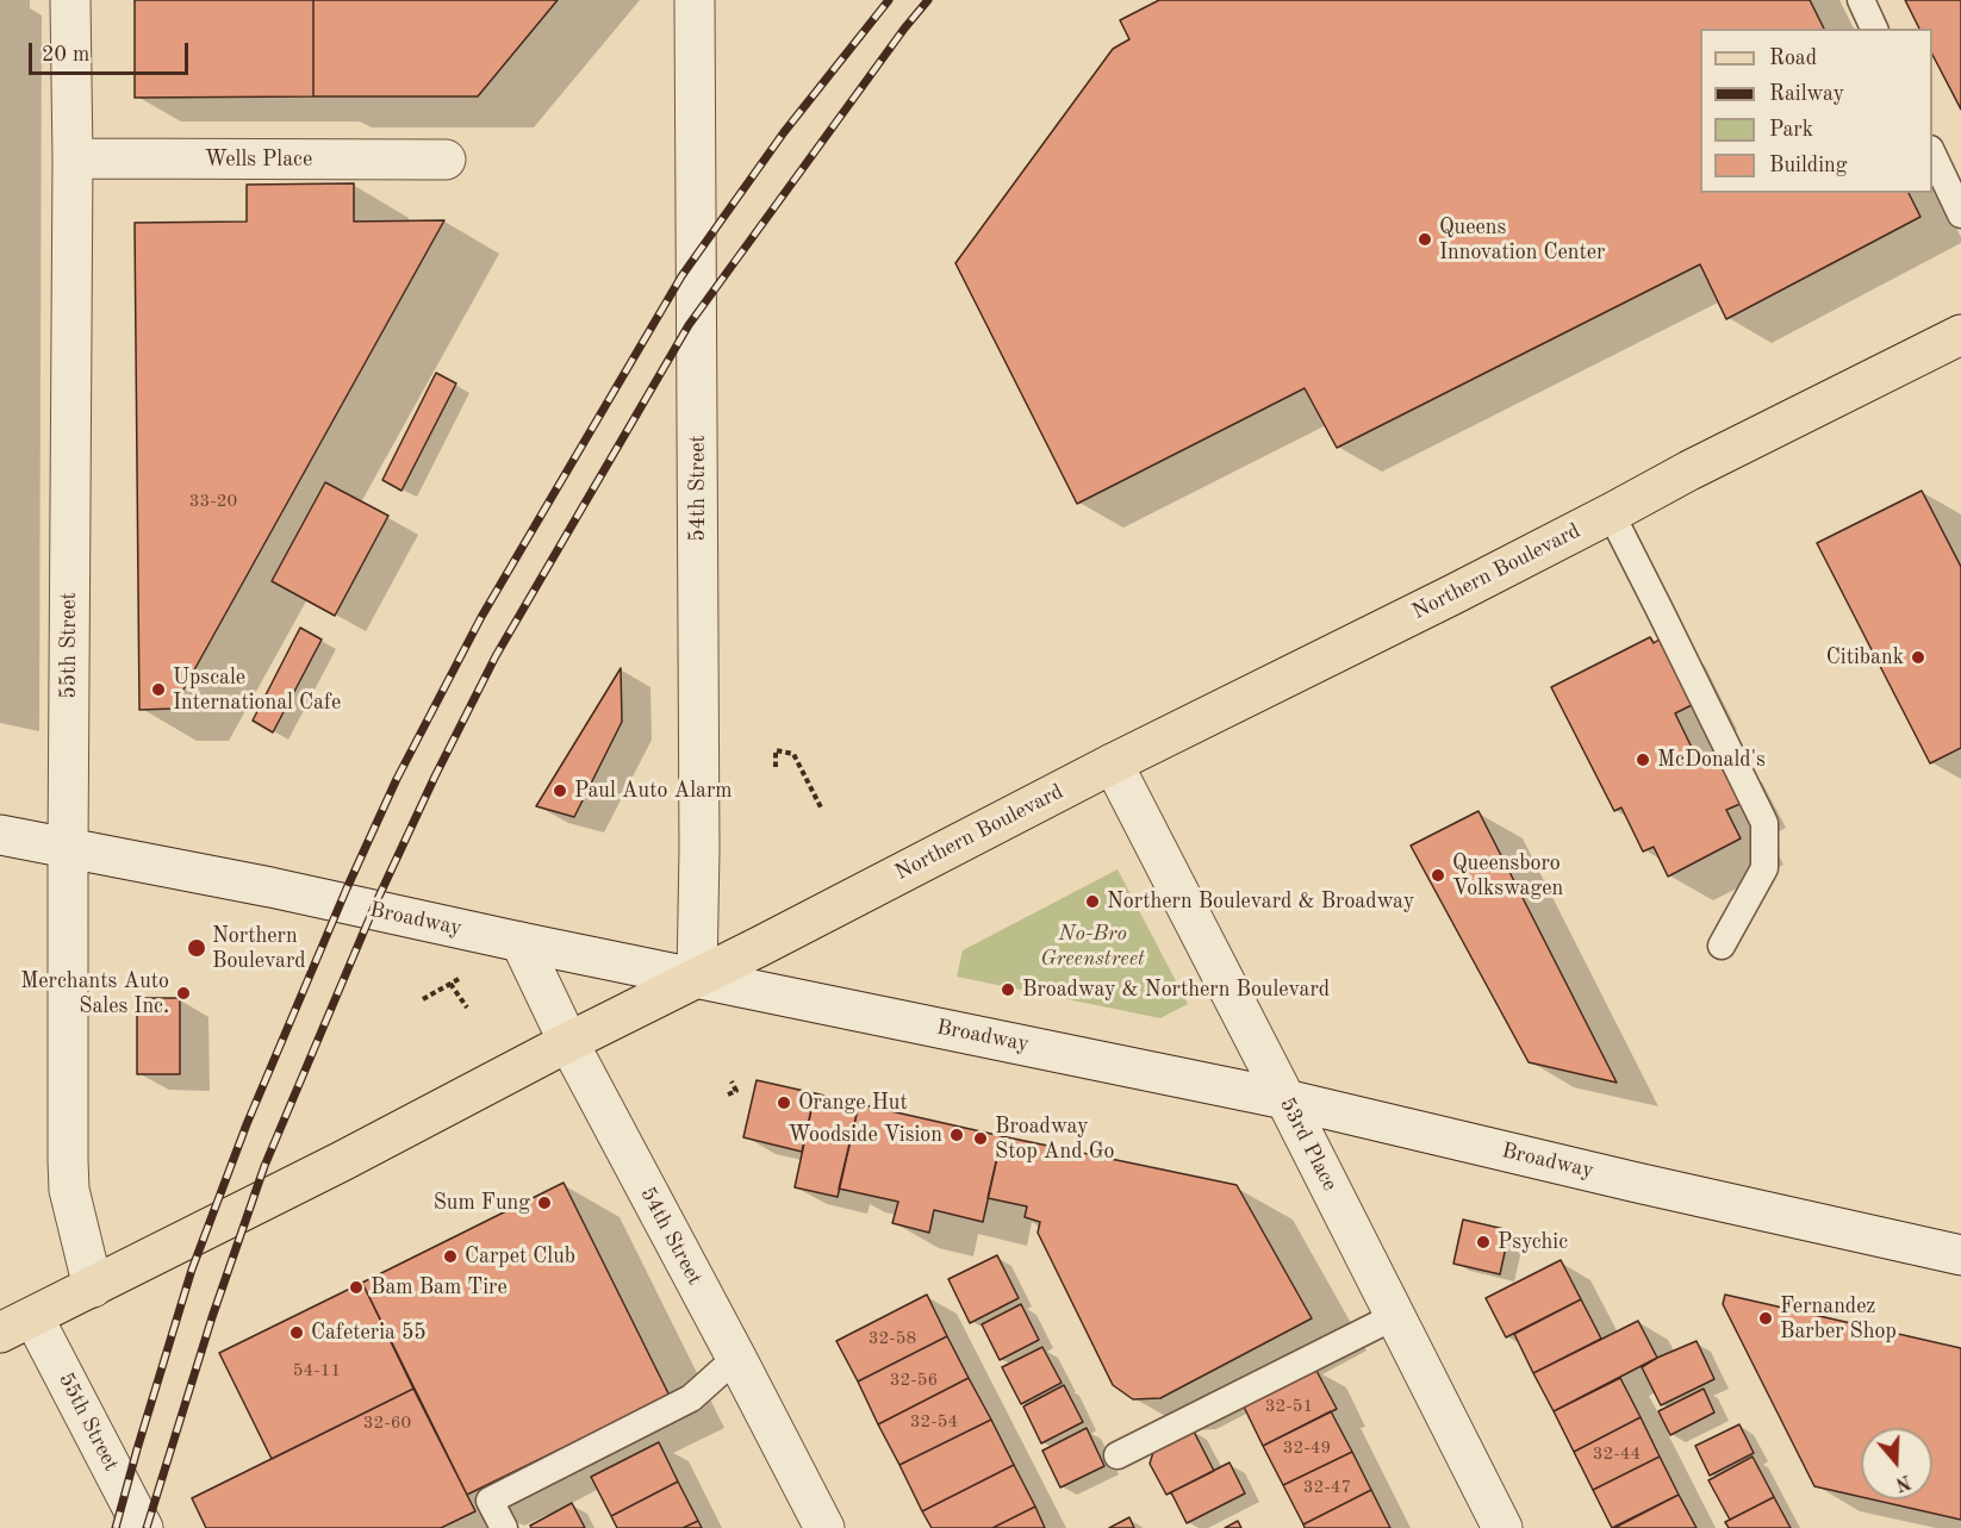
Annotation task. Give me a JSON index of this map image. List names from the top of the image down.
{
  "streets": {
    "main road": ["Northern Boulevard"],
    "street": [
      "Wells Place",
      "54th Street",
      "55th Street",
      "Broadway",
      "53rd Place"
    ]
  },
  "crossings": [
    ["Wells Place", "55th Street"],
    ["54th Street", "Northern Boulevard"],
    ["54th Street", "Broadway"],
    ["Northern Boulevard", "55th Street"],
    ["Northern Boulevard", "Broadway"],
    ["Northern Boulevard", "53rd Place"],
    ["55th Street", "Broadway"],
    ["Broadway", "53rd Place"]
  ],
  "parks": ["No-Bro Greenstreet"],
  "places": [
    "Queens Innovation Center",
    "Citibank",
    "Upscale International Cafe",
    "McDonald's",
    "Paul Auto Alarm",
    "Queensboro Volkswagen",
    "Northern Boulevard & Broadway",
    "Northern Boulevard",
    "Broadway & Northern Boulevard",
    "Merchants Auto Sales Inc.",
    "Orange Hut",
    "Woodside Vision",
    "Broadway Stop And Go",
    "Sum Fung",
    "Psychic",
    "Carpet Club",
    "Bam Bam Tire",
    "Fernandez Barber Shop",
    "Cafeteria 55"
  ],
  "house_numbers": [
    "33-20",
    "32-58",
    "54-11",
    "32-56",
    "32-51",
    "32-54",
    "32-60",
    "32-49",
    "32-44",
    "32-47"
  ],
  "legend": [
    "Road",
    "Railway",
    "Park",
    "Building"
  ],
  "scale_bar": "20 m",
  "north": "bottom"
}
